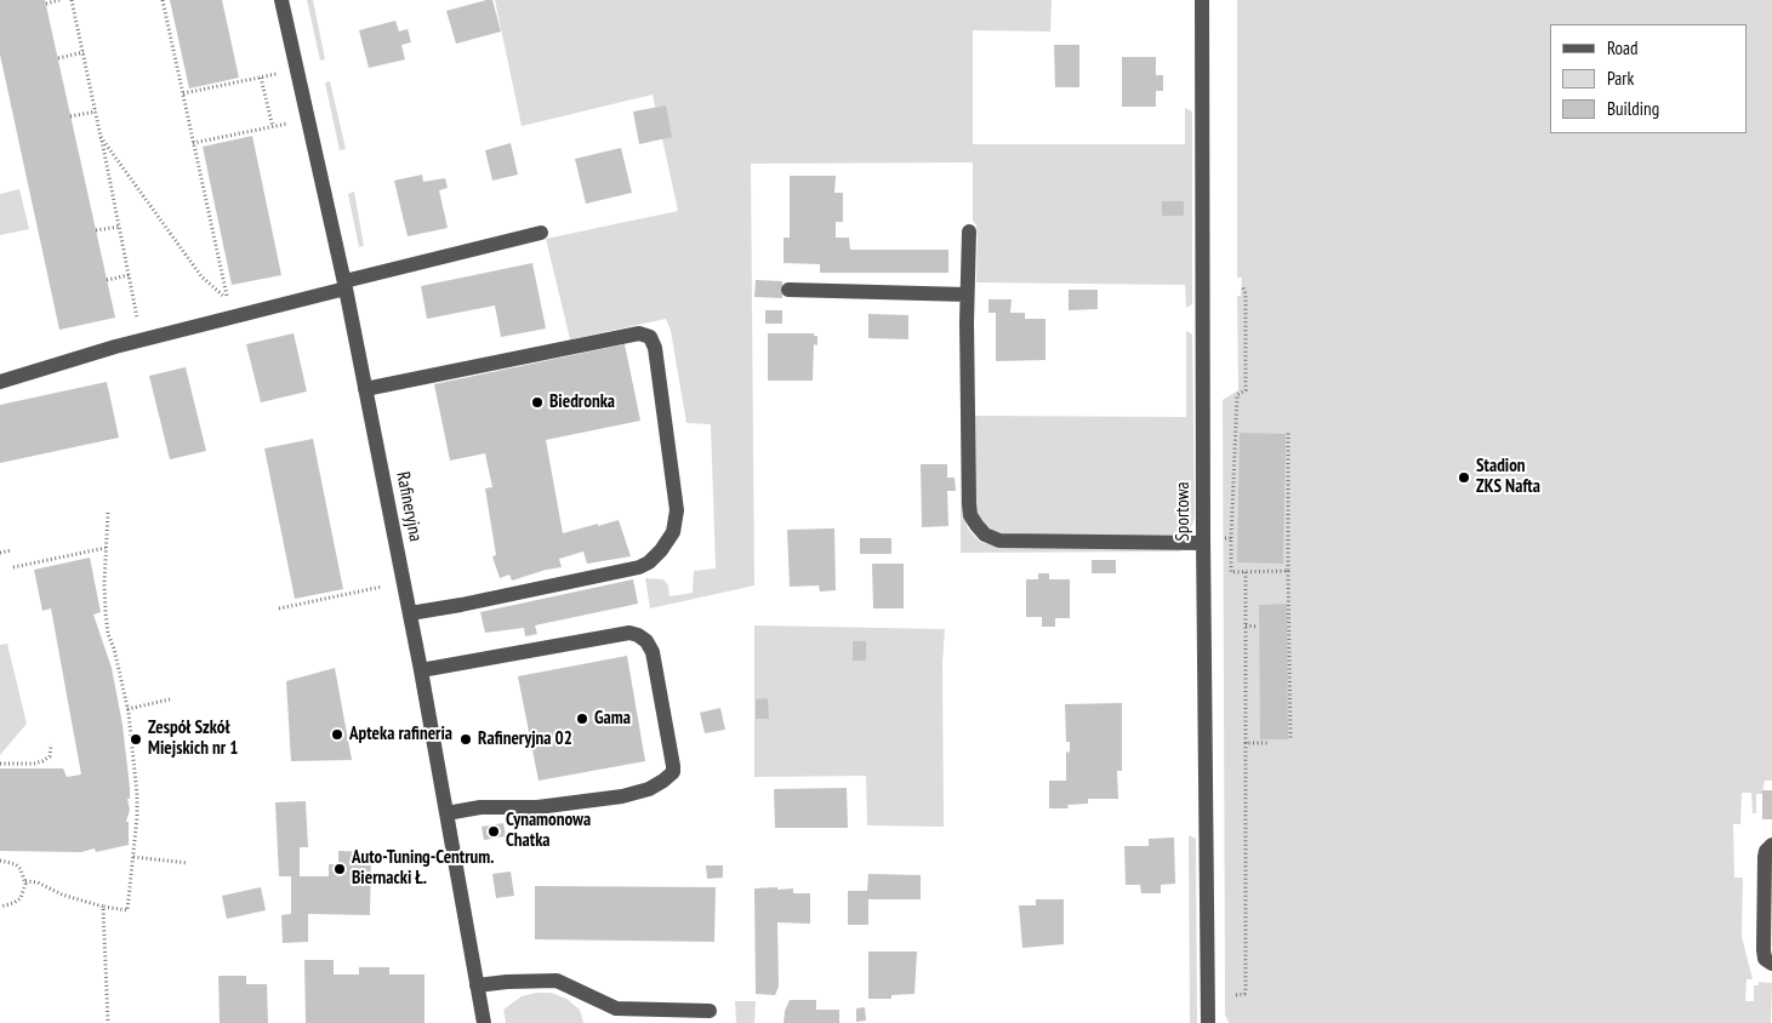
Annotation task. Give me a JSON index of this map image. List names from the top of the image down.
{
  "streets": {
    "street": ["Rafineryjna", "Sportowa"]
  },
  "places": [
    "Biedronka",
    "Stadion ZKS Nafta",
    "Gama",
    "Apteka rafineria",
    "Zespół Szkół Miejskich nr 1",
    "Rafineryjna 02",
    "Cynamonowa Chatka",
    "Auto-Tuning-Centrum. Biernacki Ł."
  ],
  "legend": ["Road", "Park", "Building"]
}
